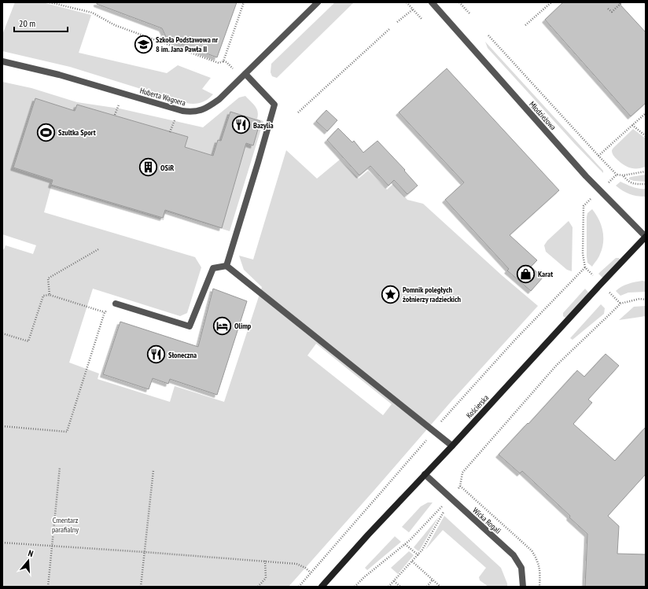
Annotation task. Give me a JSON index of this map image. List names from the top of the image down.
{
  "streets": {
    "main road": ["Kościerska"],
    "street": ["Huberta Wagnera", "Młodzieżowa", "Wicka Rogali"]
  },
  "crossings": [
    ["Młodzieżowa", "Kościerska"],
    ["Kościerska", "Wicka Rogali"]
  ],
  "parks": ["Cmentarz parafialny"],
  "places": {
    "school or university": ["Szkoła Podstawowa nr 8 im. Jana Pawła II"],
    "restaurant": ["Bazylia", "Słoneczna"],
    "sports": ["Szultka Sport"],
    "building": ["OSiR"],
    "shop": ["Karat"],
    "place": ["Pomnik poległych żołnierzy radzieckich"],
    "hotel": ["Olimp"]
  },
  "scale_bar": "20 m",
  "north": "top"
}
